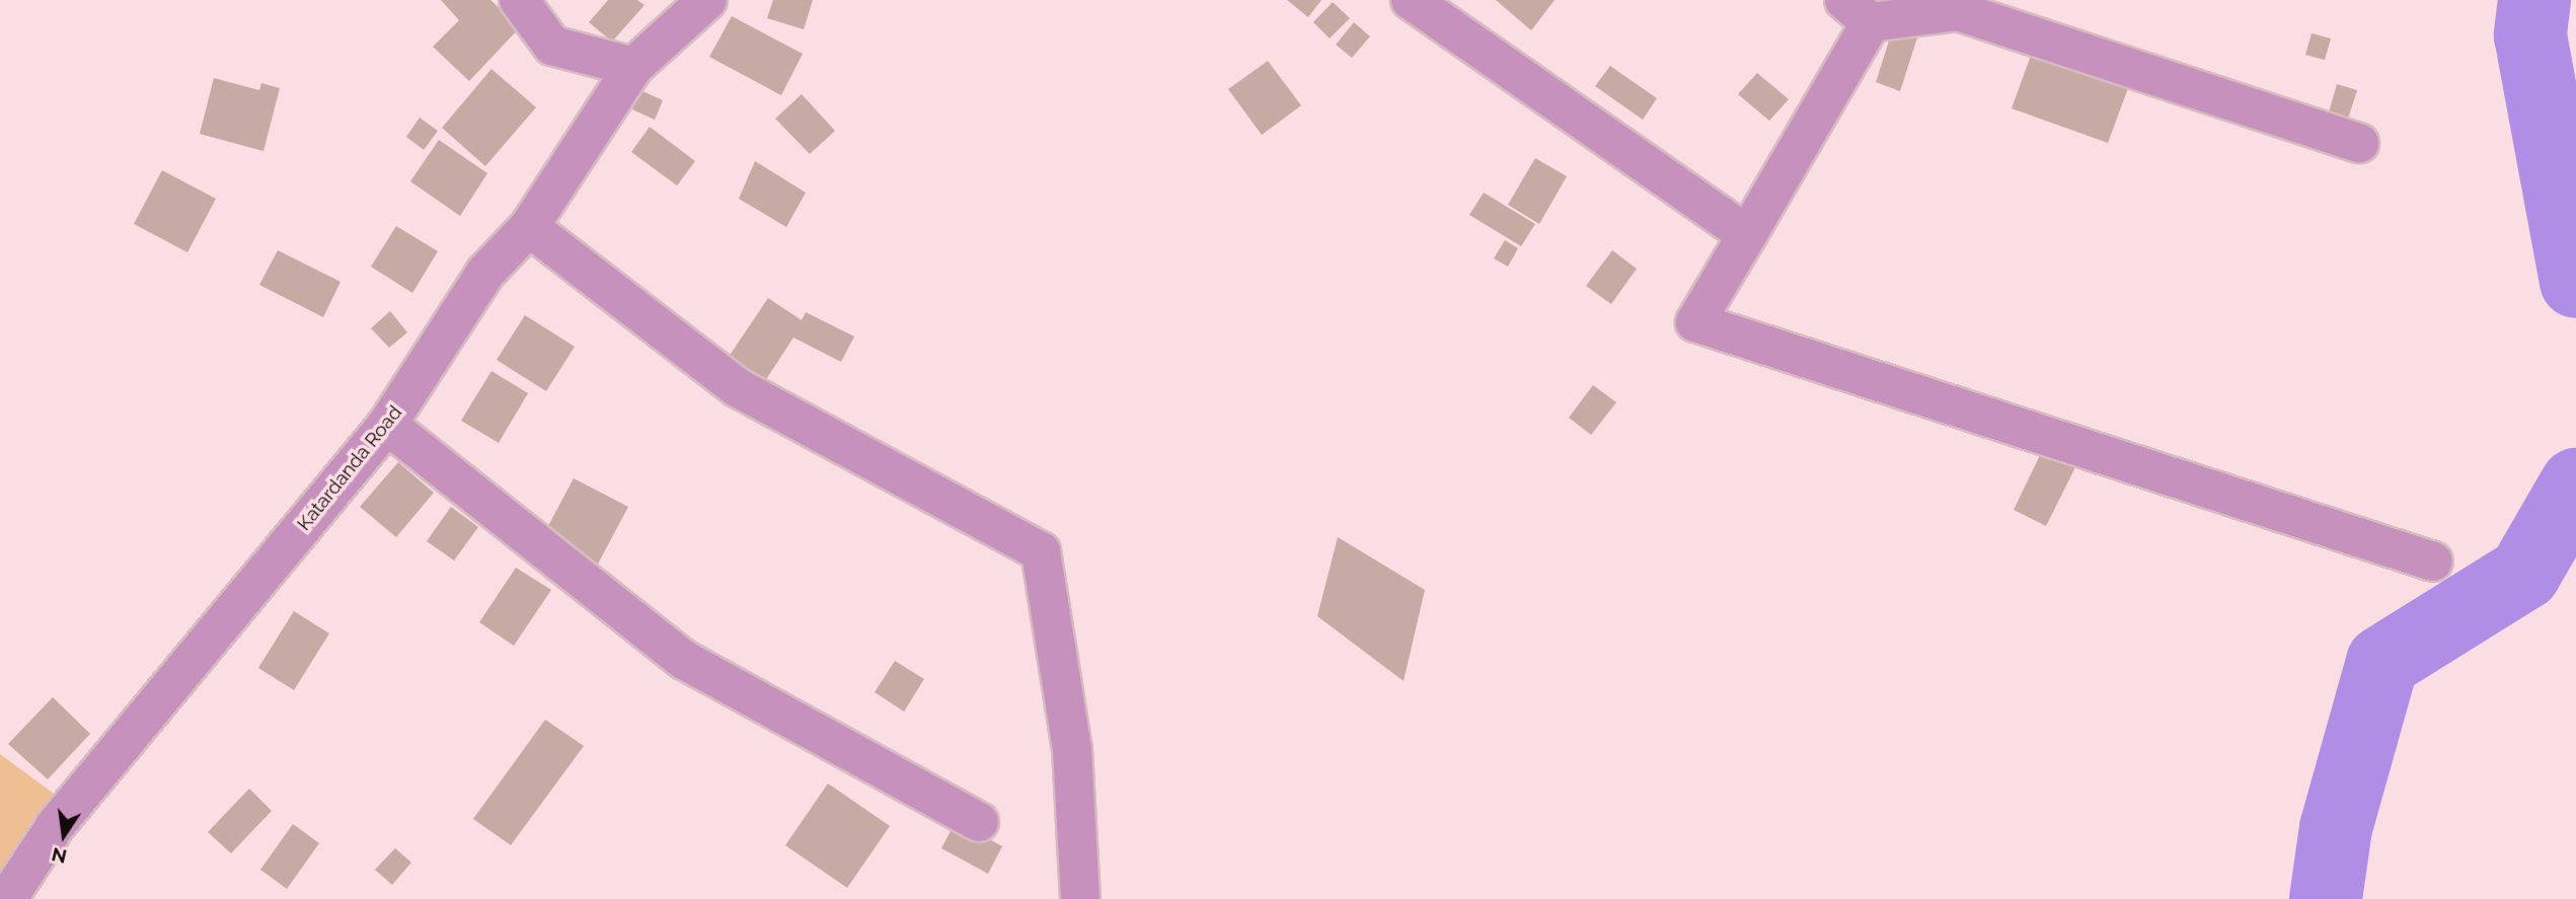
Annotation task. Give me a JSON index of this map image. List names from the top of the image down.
{
  "streets": {
    "street": ["Katardanda Road"]
  },
  "north": "bottom"
}
